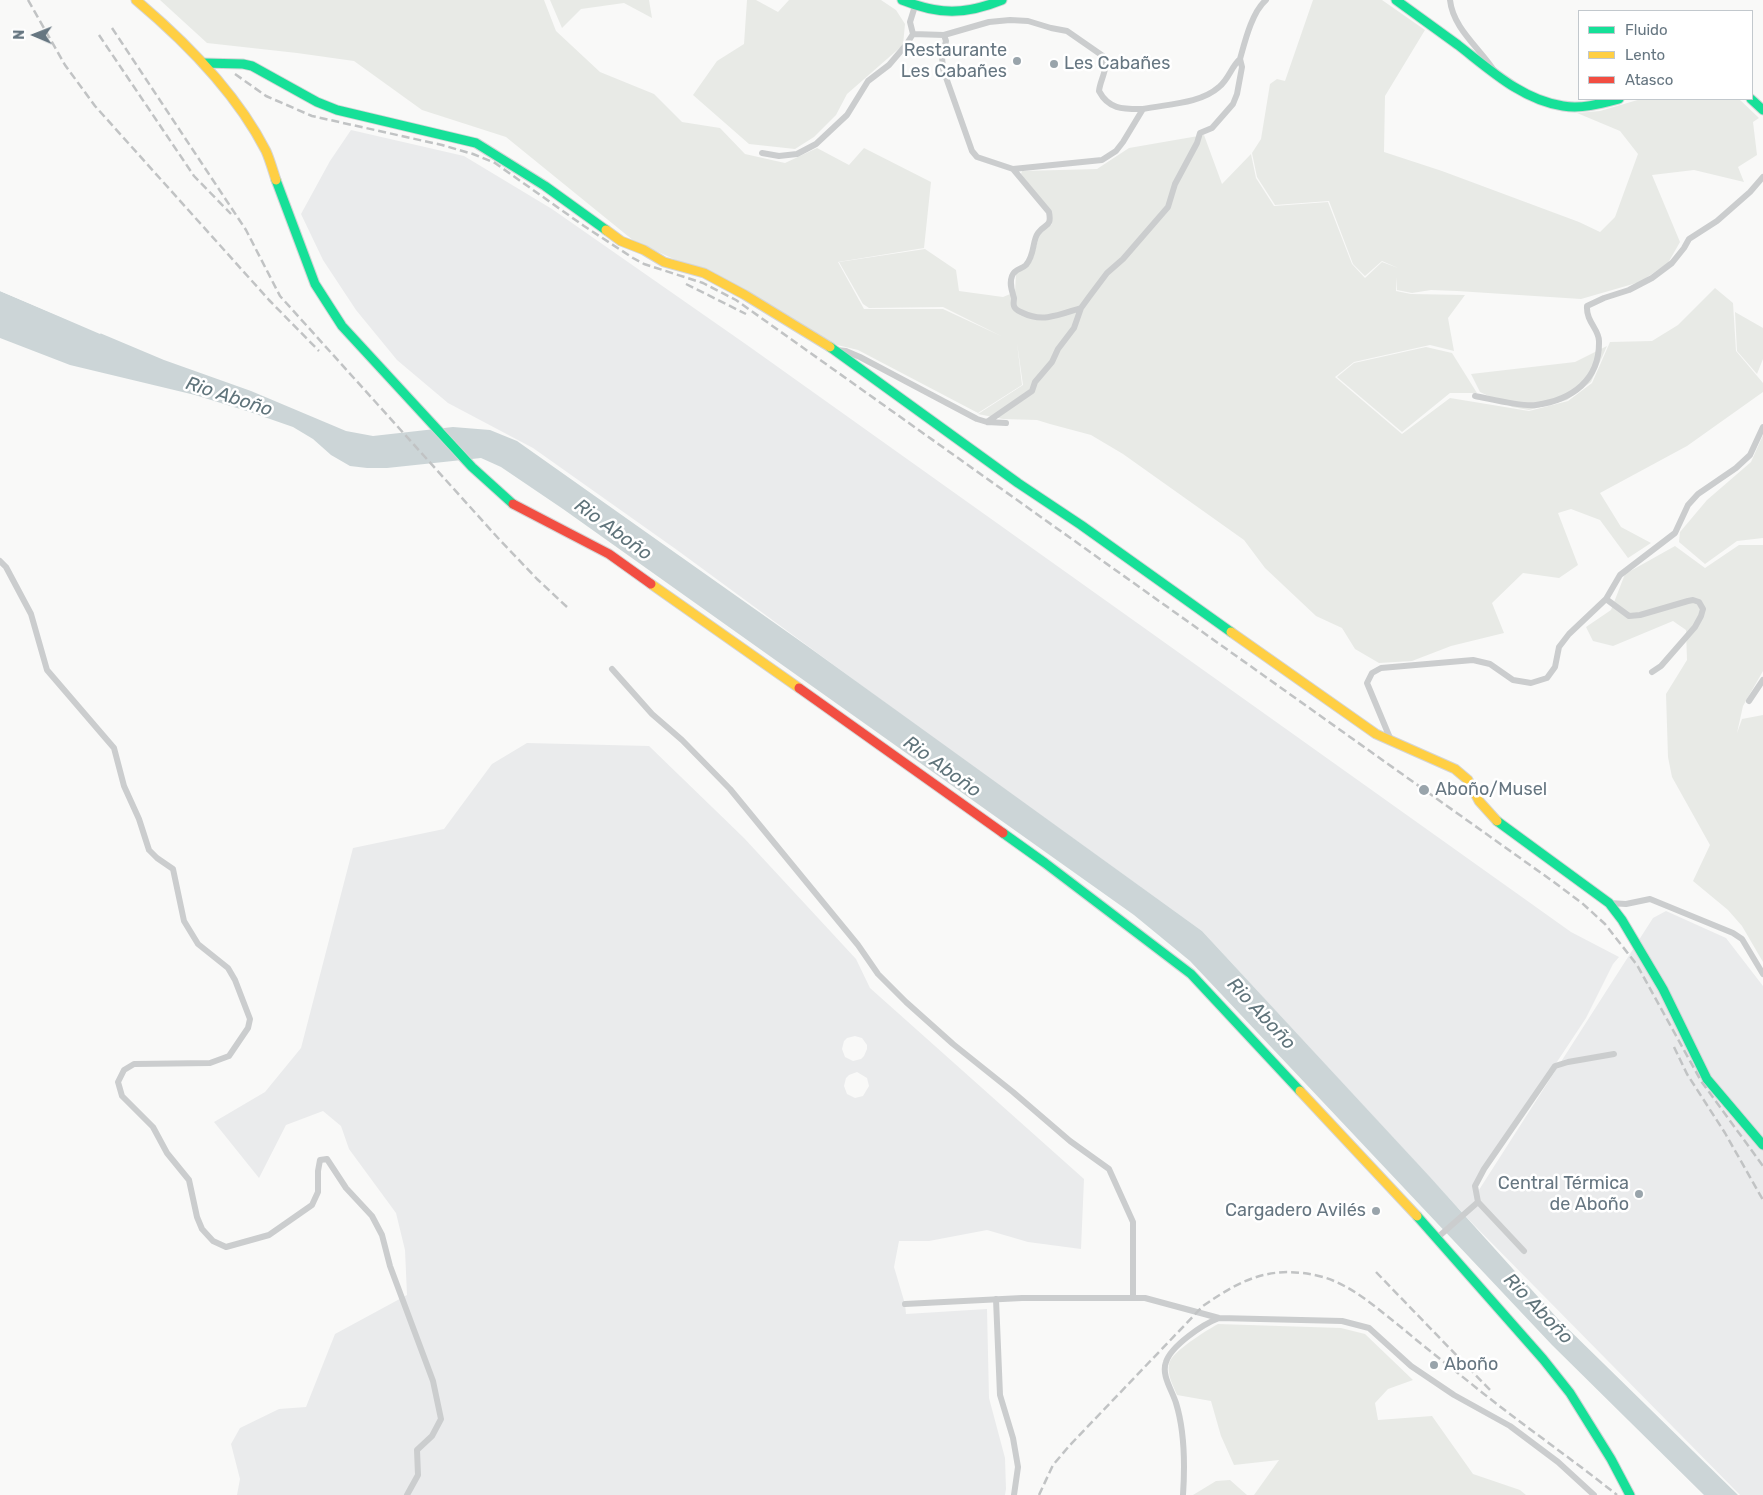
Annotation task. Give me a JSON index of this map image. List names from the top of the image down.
{
  "water": ["Rio Aboño"],
  "places": [
    "Restaurante Les Cabañes",
    "Les Cabañes",
    "Aboño/Musel",
    "Central Térmica de Aboño",
    "Cargadero Avilés",
    "Aboño"
  ],
  "legend": ["Fluido", "Lento", "Atasco"],
  "north": "left"
}
